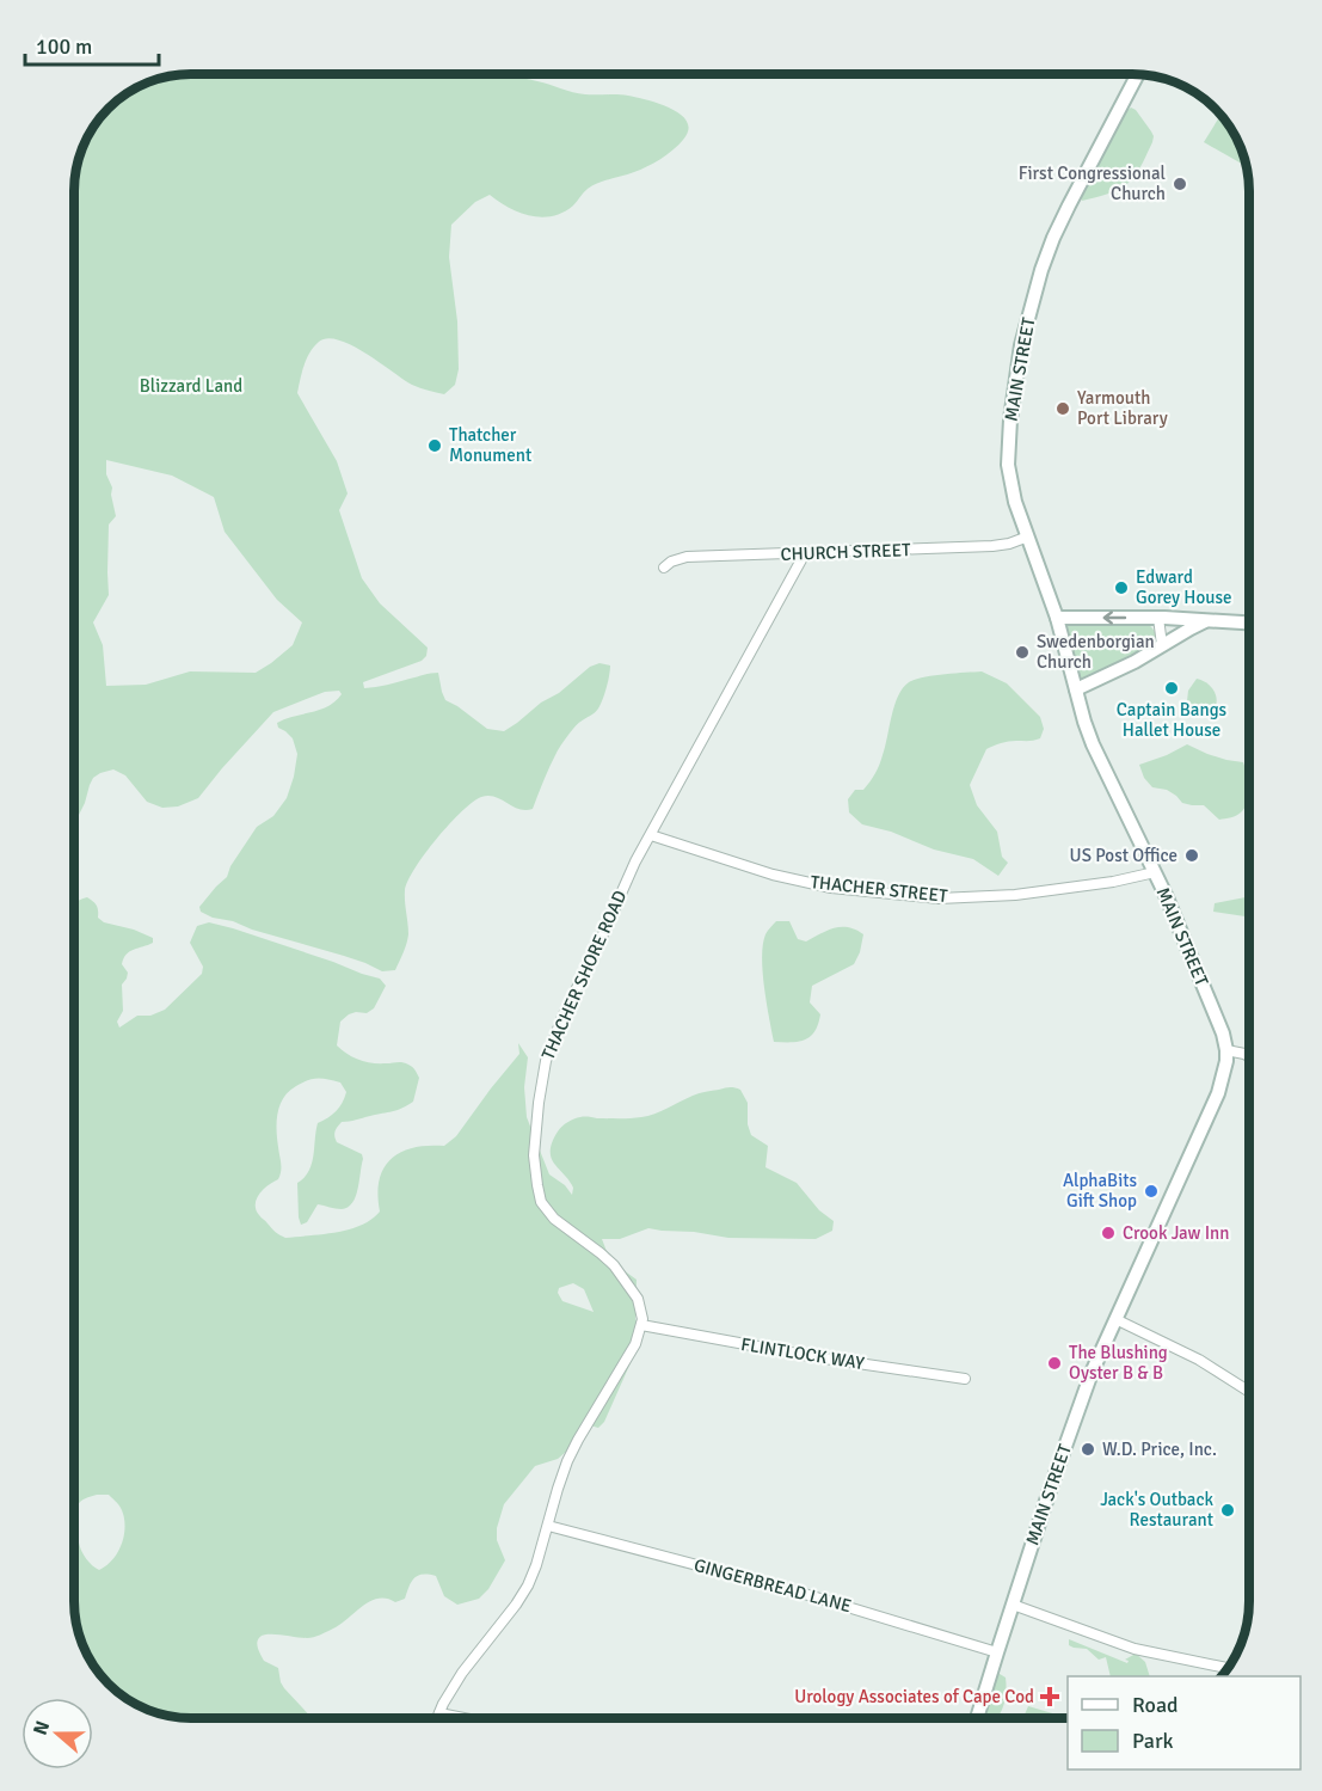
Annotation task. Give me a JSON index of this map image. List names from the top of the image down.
{
  "streets": {
    "main road": ["MAIN STREET"],
    "street": [
      "CHURCH STREET",
      "THACHER STREET",
      "THACHER SHORE ROAD",
      "FLINTLOCK WAY",
      "GINGERBREAD LANE"
    ]
  },
  "crossings": [
    ["MAIN STREET", "CHURCH STREET"],
    ["MAIN STREET", "THACHER STREET"],
    ["MAIN STREET", "GINGERBREAD LANE"],
    ["CHURCH STREET", "THACHER SHORE ROAD"],
    ["THACHER STREET", "THACHER SHORE ROAD"],
    ["THACHER SHORE ROAD", "FLINTLOCK WAY"]
  ],
  "parks": ["Blizzard Land"],
  "places": {
    "other": [
      "First Congressional Church",
      "Yarmouth Port Library",
      "Thatcher Monument",
      "Edward Gorey House",
      "Swedenborgian Church",
      "Captain Bangs Hallet House",
      "US Post Office",
      "AlphaBits Gift Shop",
      "Crook Jaw Inn",
      "The Blushing Oyster B & B",
      "W.D. Price, Inc.",
      "Jack's Outback Restaurant"
    ],
    "health": ["Urology Associates of Cape Cod"]
  },
  "legend": ["Road", "Park"],
  "scale_bar": "100 m",
  "north": "left"
}
